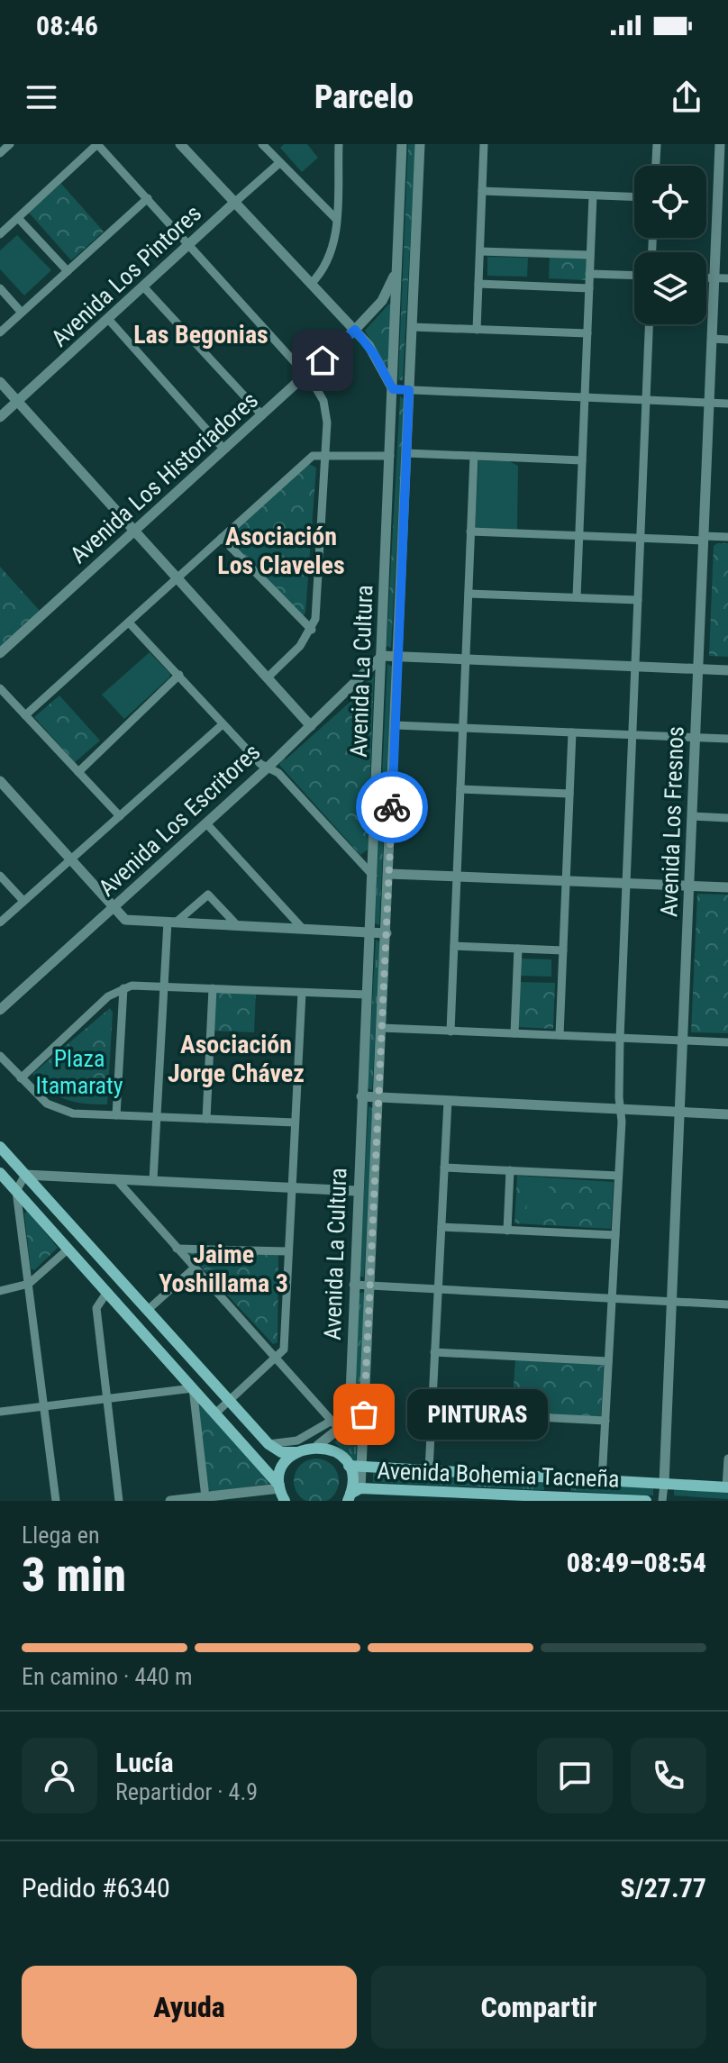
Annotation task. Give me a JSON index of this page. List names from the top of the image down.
{
  "streets": {
    "main road": ["Avenida Bohemia Tacneña"],
    "street": [
      "Avenida Los Pintores",
      "Avenida Los Historiadores",
      "Avenida La Cultura",
      "Avenida Los Escritores",
      "Avenida Los Fresnos"
    ]
  },
  "crossings": [
    ["Avenida Los Historiadores", "Avenida La Cultura"],
    ["Avenida La Cultura", "Avenida Los Escritores"],
    ["Avenida La Cultura", "Avenida Bohemia Tacneña"],
    ["Avenida Los Fresnos", "Avenida Bohemia Tacneña"]
  ],
  "districts": [
    "Las Begonias",
    "Asociación Los Claveles",
    "Asociación Jorge Chávez",
    "Jaime Yoshillama 3"
  ],
  "parks": ["Plaza Itamaraty"],
  "places": ["PINTURAS"],
  "page": {
    "status": "08:46",
    "header": "Parcelo",
    "bubble": "PINTURAS",
    "heading": ["3 min", "Llega en", "08:49–08:54"],
    "panel": [
      "Lucía",
      "Repartidor · 4.9",
      "Pedido #6340",
      "S/27.77"
    ],
    "bar": "En camino · 440 m",
    "buttons": ["Ayuda", "Compartir"]
  }
}
